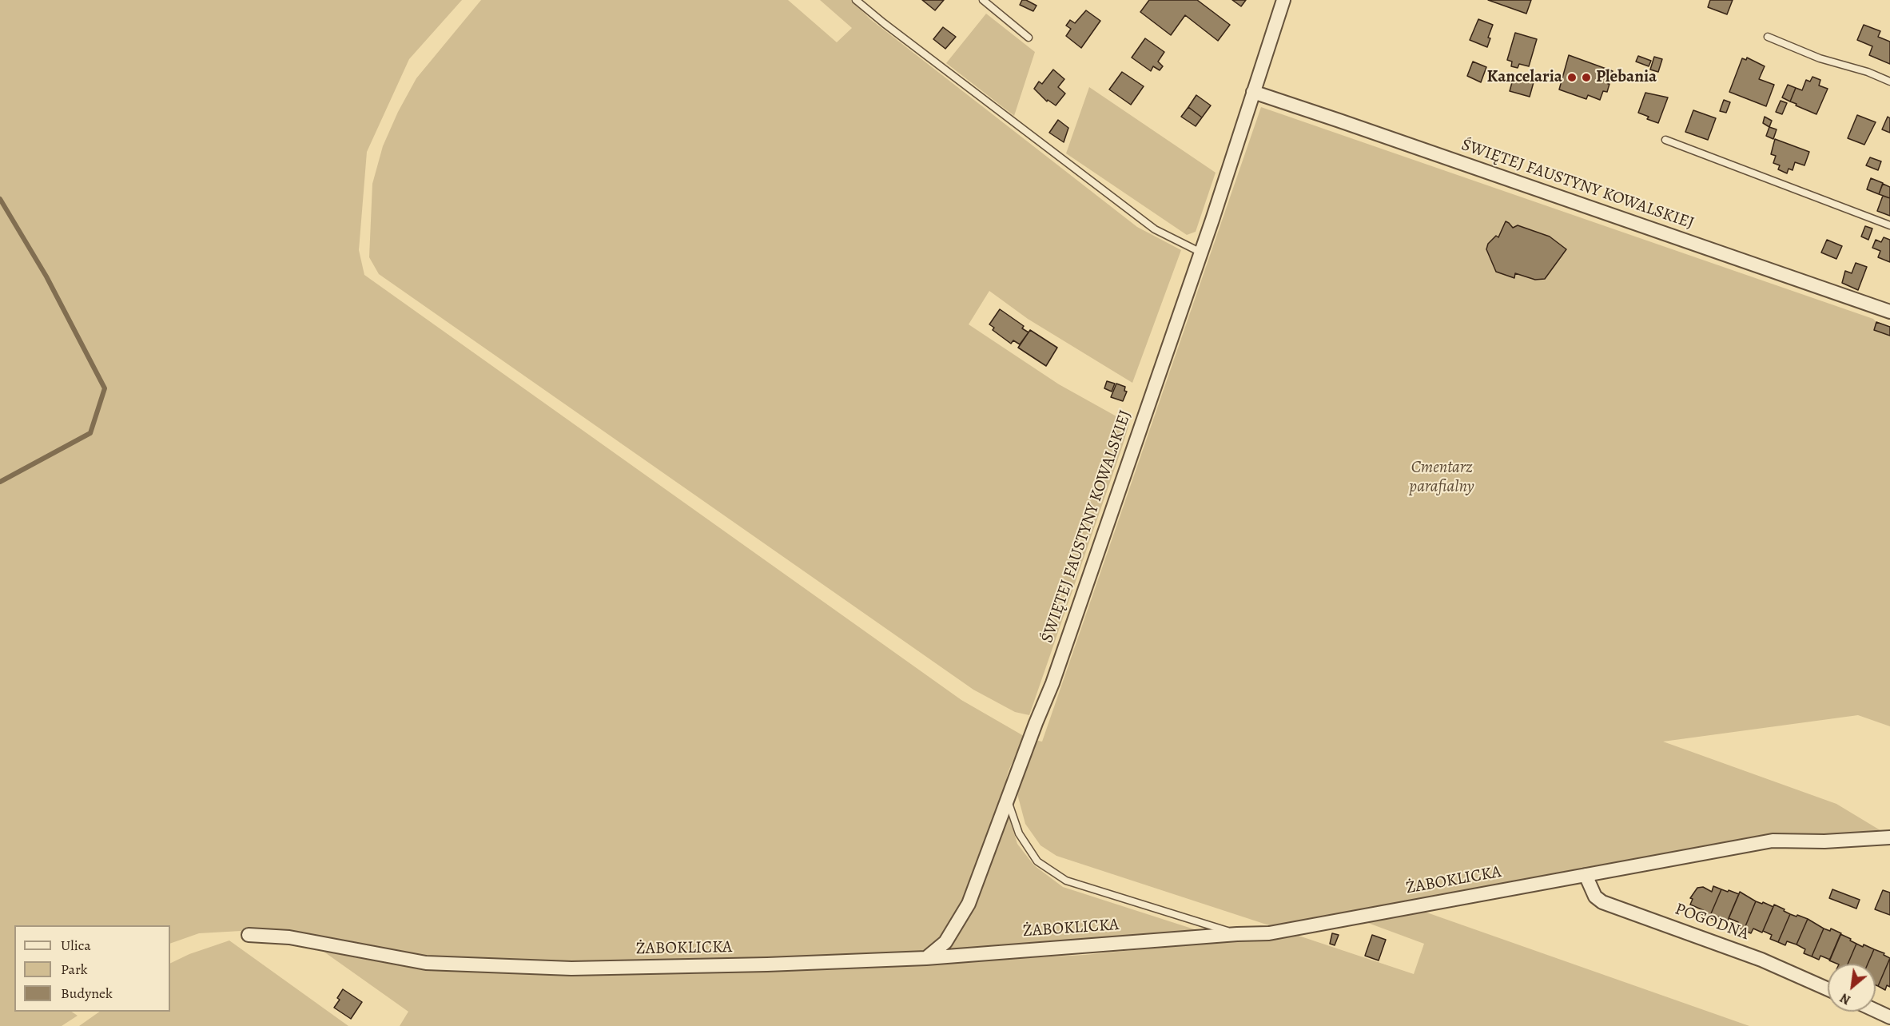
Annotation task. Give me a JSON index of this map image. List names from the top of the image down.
{
  "streets": {
    "street": ["ŚWIĘTEJ FAUSTYNY KOWALSKIEJ", "ŻABOKLICKA", "POGODNA"]
  },
  "crossings": [
    ["ŚWIĘTEJ FAUSTYNY KOWALSKIEJ", "ŻABOKLICKA"],
    ["ŻABOKLICKA", "POGODNA"]
  ],
  "parks": ["Cmentarz parafialny"],
  "places": ["Kancelaria", "Plebania"],
  "legend": ["Ulica", "Park", "Budynek"],
  "north": "bottom left"
}
